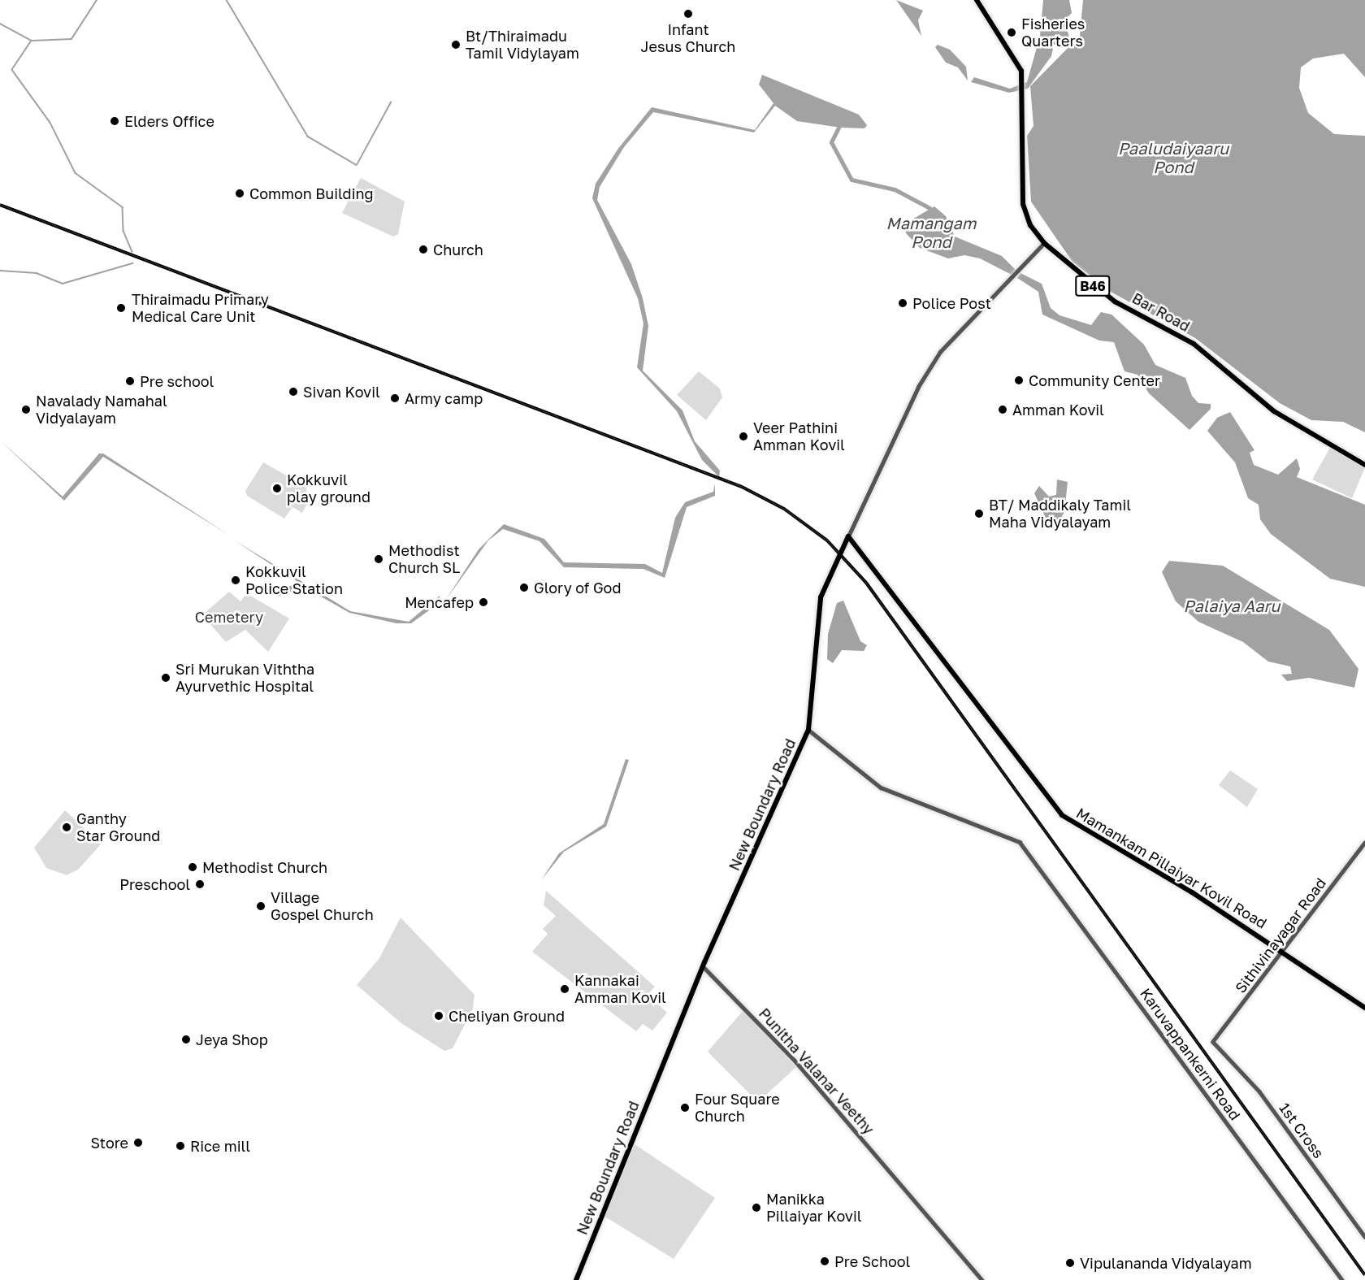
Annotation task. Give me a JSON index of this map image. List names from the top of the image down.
{
  "streets": {
    "main road": [
      "B46",
      "Bar Road",
      "New Boundary Road",
      "Mamankam Pillaiyar Kovil Road"
    ],
    "street": [
      "Sithivinayagar Road",
      "Karuvappankerni Road",
      "Punitha Valanar Veethy",
      "1st Cross"
    ]
  },
  "crossings": [
    ["Bar Road", "New Boundary Road"],
    ["New Boundary Road", "Mamankam Pillaiyar Kovil Road"],
    ["New Boundary Road", "Karuvappankerni Road"],
    ["New Boundary Road", "Punitha Valanar Veethy"],
    ["Mamankam Pillaiyar Kovil Road", "Sithivinayagar Road"],
    ["Sithivinayagar Road", "1st Cross"]
  ],
  "water": ["Paaludaiyaaru Pond", "Mamangam Pond", "Palaiya Aaru"],
  "parks": ["Cemetery"],
  "places": [
    "Infant Jesus Church",
    "Fisheries Quarters",
    "Bt/Thiraimadu Tamil Vidylayam",
    "Elders Office",
    "Common Building",
    "Church",
    "Police Post",
    "Thiraimadu Primary Medical Care Unit",
    "Community Center",
    "Pre school",
    "Sivan Kovil",
    "Army camp",
    "Navalady Namahal Vidyalayam",
    "Amman Kovil",
    "Veer Pathini Amman Kovil",
    "Kokkuvil play ground",
    "BT/ Maddikaly Tamil Maha Vidyalayam",
    "Methodist Church SL",
    "Kokkuvil Police Station",
    "Glory of God",
    "Mencafep",
    "Sri Murukan Viththa Ayurvethic Hospital",
    "Ganthy Star Ground",
    "Methodist Church",
    "Preschool",
    "Village Gospel Church",
    "Kannakai Amman Kovil",
    "Cheliyan Ground",
    "Jeya Shop",
    "Four Square Church",
    "Store",
    "Rice mill",
    "Manikka Pillaiyar Kovil",
    "Pre School",
    "Vipulananda Vidyalayam"
  ]
}
